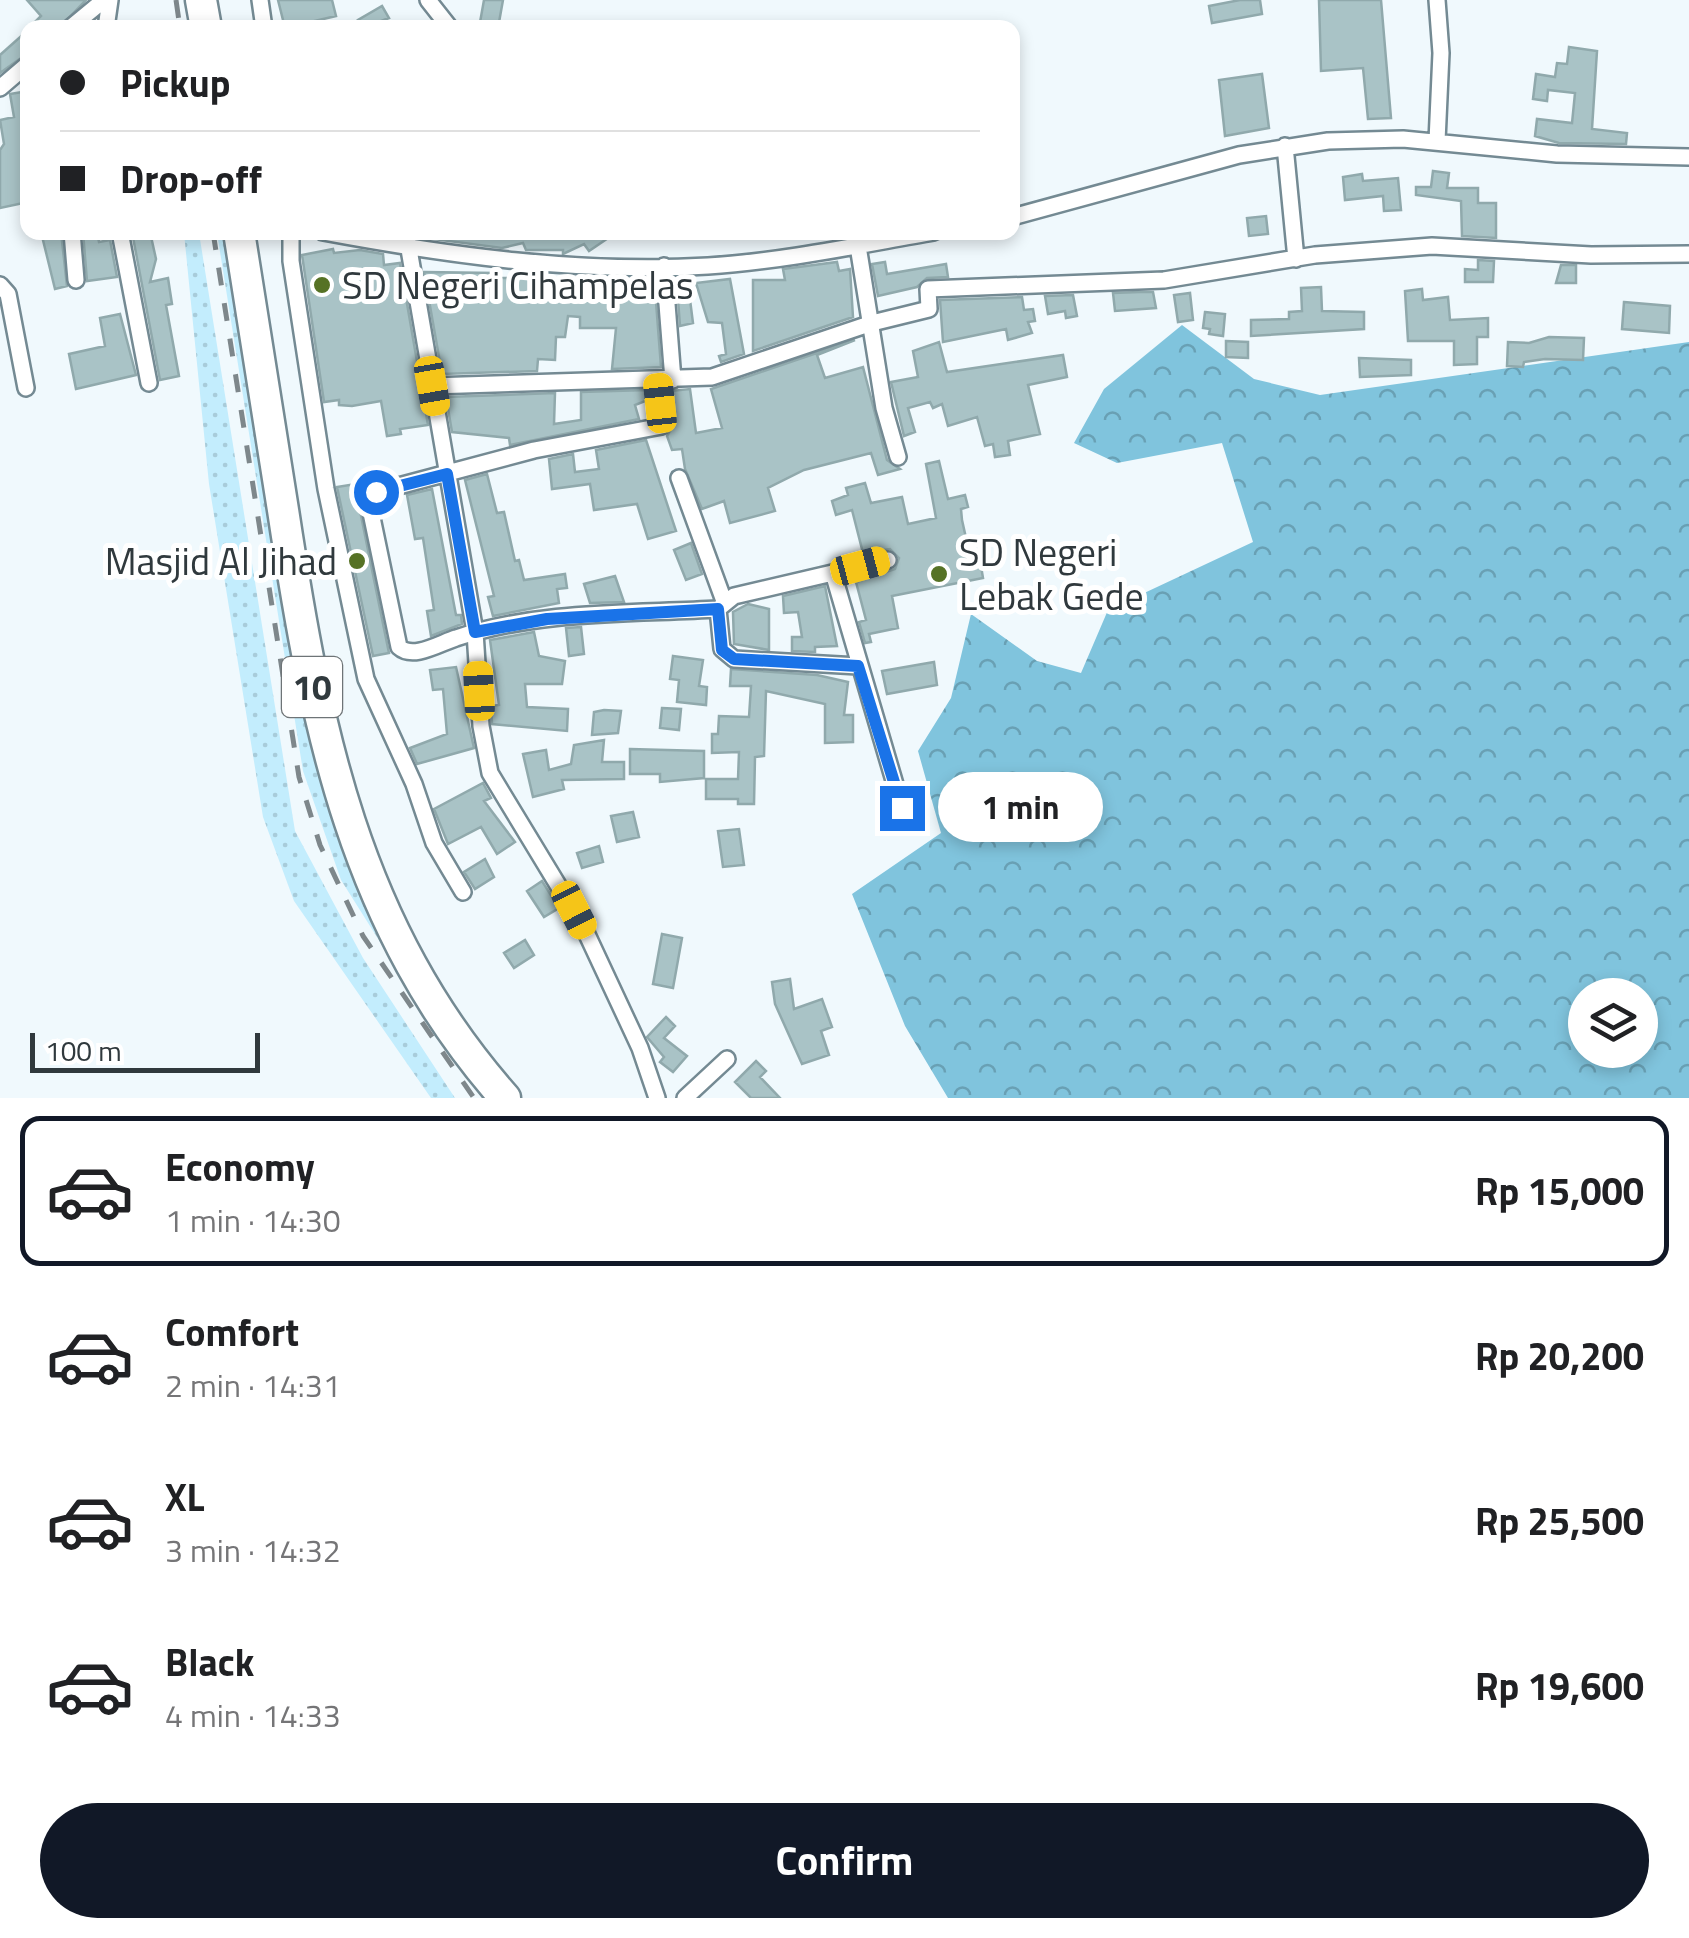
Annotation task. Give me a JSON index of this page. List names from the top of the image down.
{
  "streets": {
    "highway": ["10"]
  },
  "places": ["SD Negeri Cihampelas", "Masjid Al Jihad", "SD Negeri Lebak Gede"],
  "scale_bar": "100 m",
  "page": {
    "banner": ["Pickup", "Drop-off"],
    "bubble": "1 min",
    "scale": "100 m",
    "list": [
      {
        "name": "Economy",
        "note": "1 min · 14:30",
        "value": "Rp 15,000"
      },
      {
        "name": "Comfort",
        "note": "2 min · 14:31",
        "value": "Rp 20,200"
      },
      {
        "name": "XL",
        "note": "3 min · 14:32",
        "value": "Rp 25,500"
      },
      {
        "name": "Black",
        "note": "4 min · 14:33",
        "value": "Rp 19,600"
      }
    ],
    "buttons": "Confirm"
  }
}
